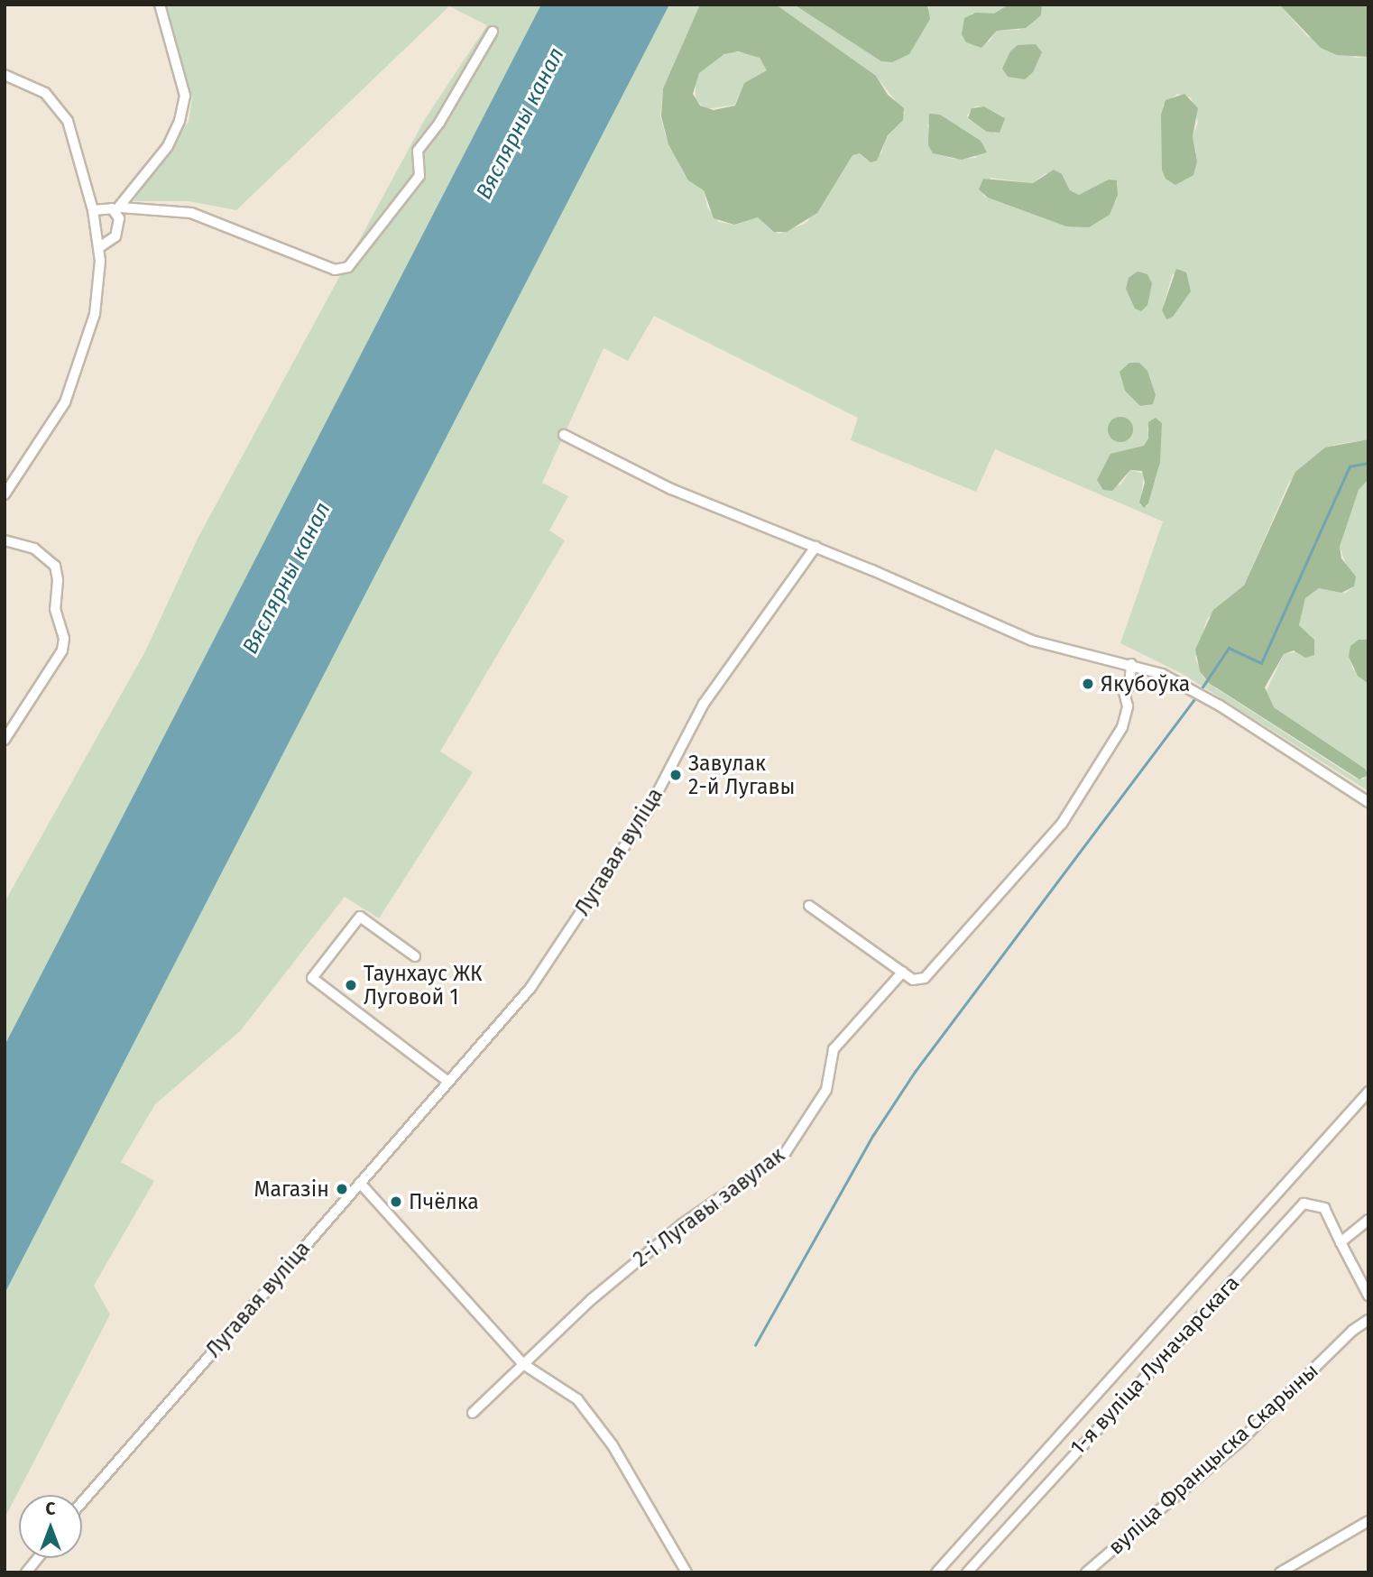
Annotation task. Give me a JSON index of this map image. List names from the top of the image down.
{
  "streets": {
    "street": [
      "Лугавая вуліца",
      "2-і Лугавы завулак",
      "1-я вуліца Луначарскага",
      "вуліца Францыска Скарыны"
    ]
  },
  "water": ["Вяслярны канал"],
  "places": [
    "Якубоўка",
    "Завулак 2-й Лугавы",
    "Таунхаус ЖК Луговой 1",
    "Магазін",
    "Пчёлка"
  ],
  "north": "top"
}
